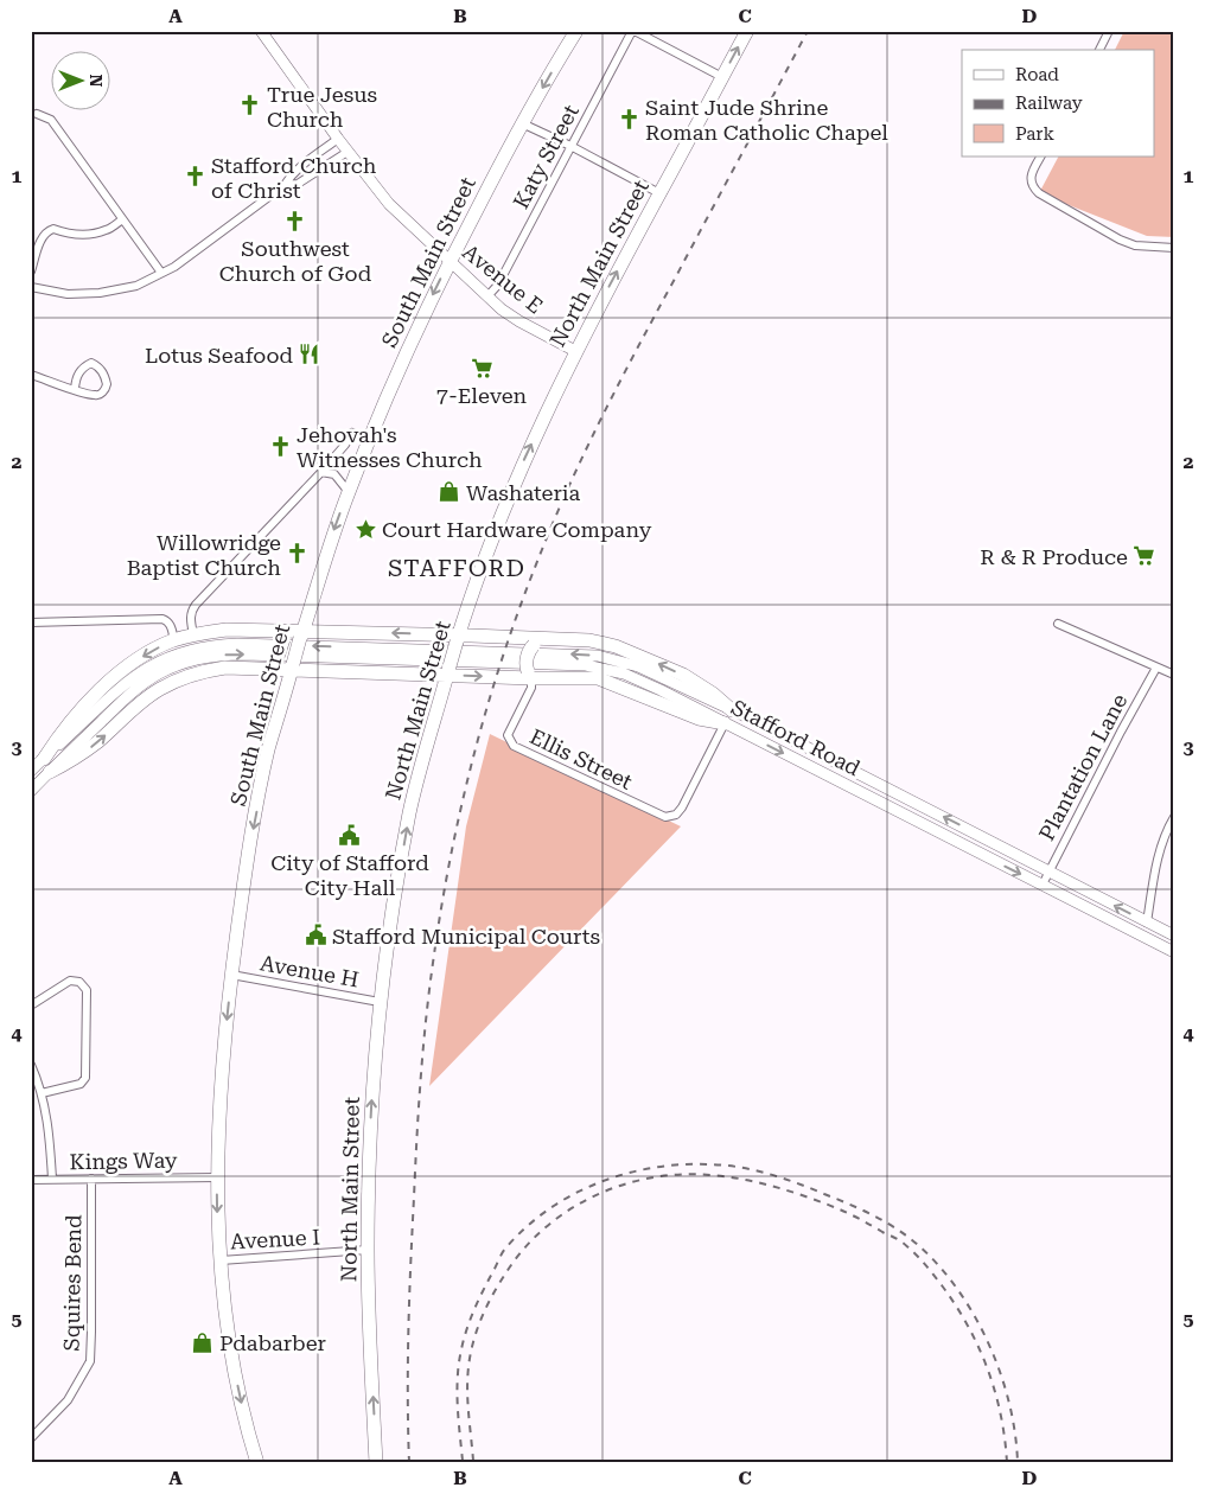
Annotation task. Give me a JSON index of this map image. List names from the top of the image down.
{
  "streets": {
    "highway": ["South Main Street", "North Main Street"],
    "main road": ["Avenue E", "Stafford Road"],
    "street": [
      "Katy Street",
      "Ellis Street",
      "Plantation Lane",
      "Avenue H",
      "Kings Way",
      "Avenue I",
      "Squires Bend"
    ]
  },
  "crossings": [
    ["Katy Street", "Avenue E"],
    ["South Main Street", "Avenue E"],
    ["South Main Street", "Avenue H"],
    ["South Main Street", "Kings Way"],
    ["South Main Street", "Avenue I"],
    ["North Main Street", "Avenue E"],
    ["North Main Street", "Avenue H"],
    ["North Main Street", "Avenue I"],
    ["Stafford Road", "Ellis Street"],
    ["Stafford Road", "Plantation Lane"],
    ["Kings Way", "Squires Bend"]
  ],
  "one_way": ["South Main Street", "North Main Street"],
  "districts": ["STAFFORD"],
  "places": {
    "church": [
      "True Jesus Church",
      "Saint Jude Shrine Roman Catholic Chapel",
      "Stafford Church of Christ",
      "Southwest Church of God",
      "Jehovah's Witnesses Church",
      "Willowridge Baptist Church"
    ],
    "restaurant": ["Lotus Seafood"],
    "supermarket": ["7-Eleven", "R & R Produce"],
    "shop": ["Washateria", "Pdabarber"],
    "place": ["Court Hardware Company"],
    "public building": ["City of Stafford City Hall", "Stafford Municipal Courts"]
  },
  "legend": ["Road", "Railway", "Park"],
  "north": "right",
  "grid": {
    "columns": [
      "A",
      "B",
      "C",
      "D"
    ],
    "rows": [
      "1",
      "2",
      "3",
      "4",
      "5"
    ]
  }
}
